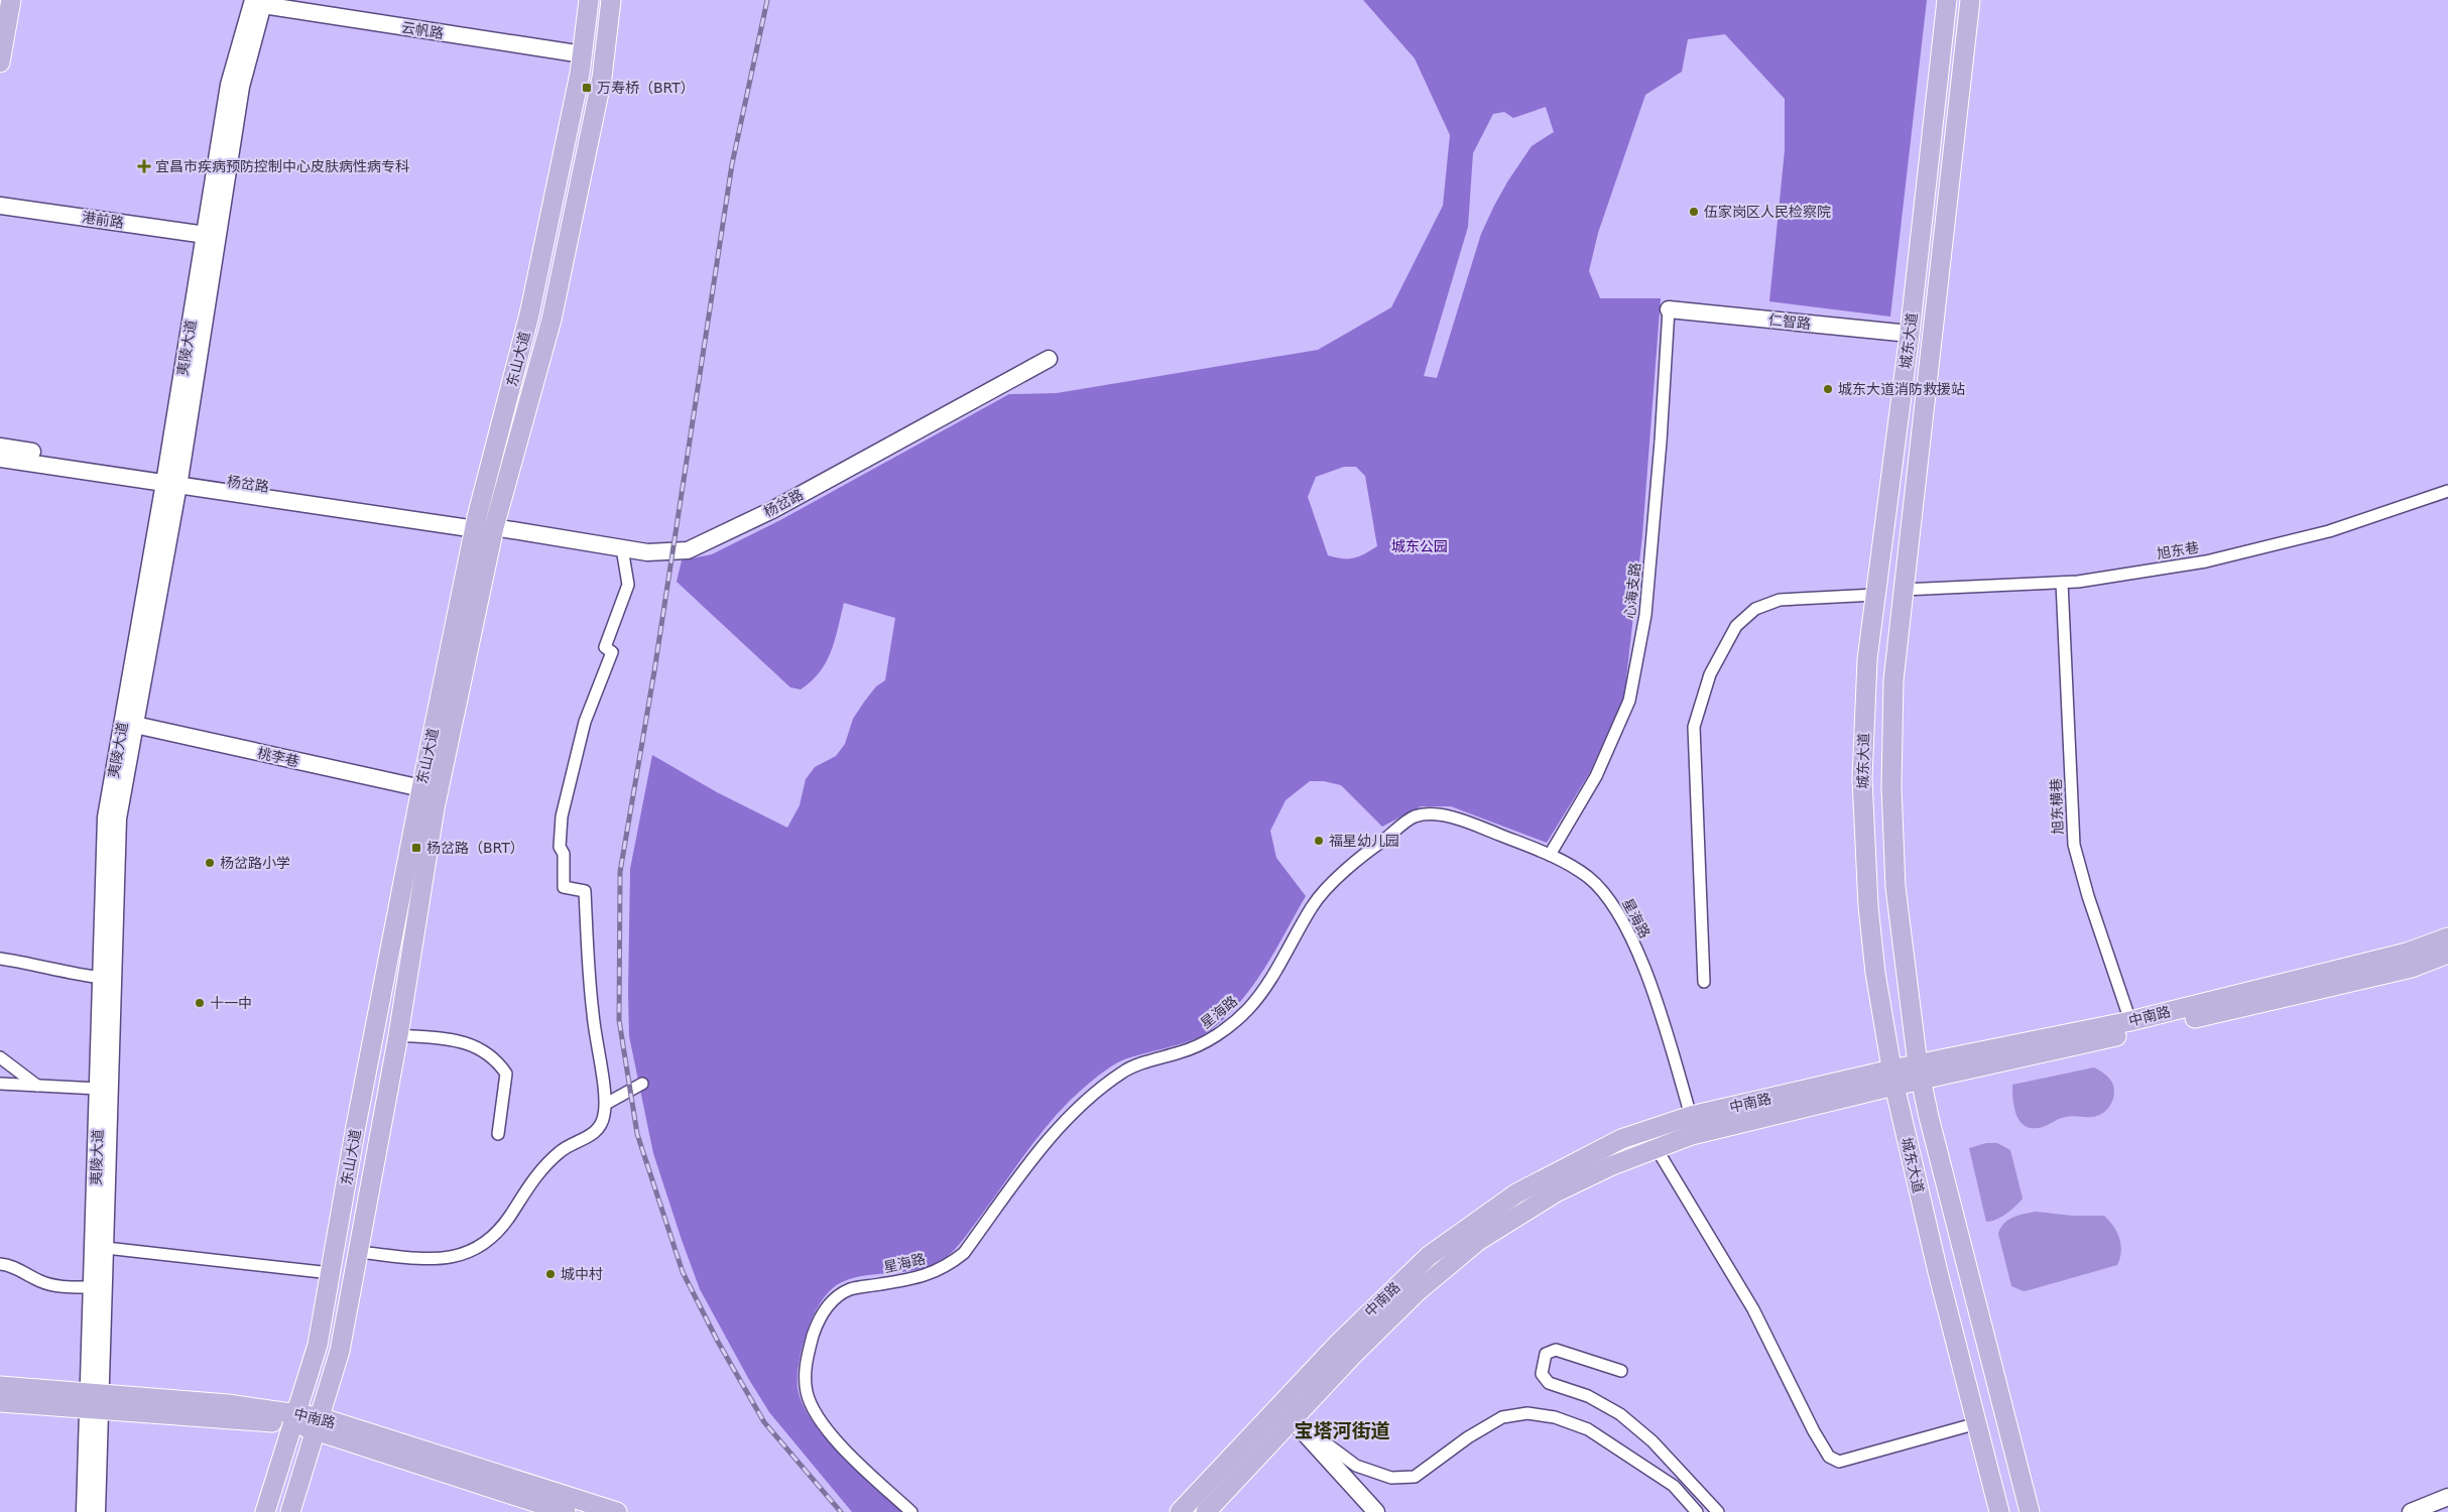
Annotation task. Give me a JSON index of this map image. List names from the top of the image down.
{
  "streets": {
    "main road": [
      "云帆路",
      "港前路",
      "仁智路",
      "城东大道",
      "夷陵大道",
      "东山大道",
      "杨岔路",
      "桃李巷",
      "中南路"
    ],
    "street": [
      "旭东巷",
      "心海支路",
      "旭东横巷",
      "星海路"
    ]
  },
  "crossings": [
    ["云帆路", "夷陵大道"],
    ["云帆路", "东山大道"],
    ["港前路", "夷陵大道"],
    ["仁智路", "城东大道"],
    ["仁智路", "心海支路"],
    ["城东大道", "旭东巷"],
    ["城东大道", "中南路"],
    ["夷陵大道", "杨岔路"],
    ["夷陵大道", "桃李巷"],
    ["夷陵大道", "中南路"],
    ["东山大道", "杨岔路"],
    ["东山大道", "桃李巷"],
    ["东山大道", "中南路"],
    ["旭东巷", "旭东横巷"],
    ["心海支路", "星海路"],
    ["旭东横巷", "中南路"],
    ["星海路", "中南路"]
  ],
  "districts": ["宝塔河街道"],
  "parks": ["城东公园"],
  "places": {
    "transit": ["万寿桥（BRT）", "杨岔路（BRT）"],
    "health": ["宜昌市疾病预防控制中心皮肤病性病专科"],
    "other": [
      "伍家岗区人民检察院",
      "城东大道消防救援站",
      "福星幼儿园",
      "杨岔路小学",
      "十一中",
      "城中村"
    ]
  }
}
